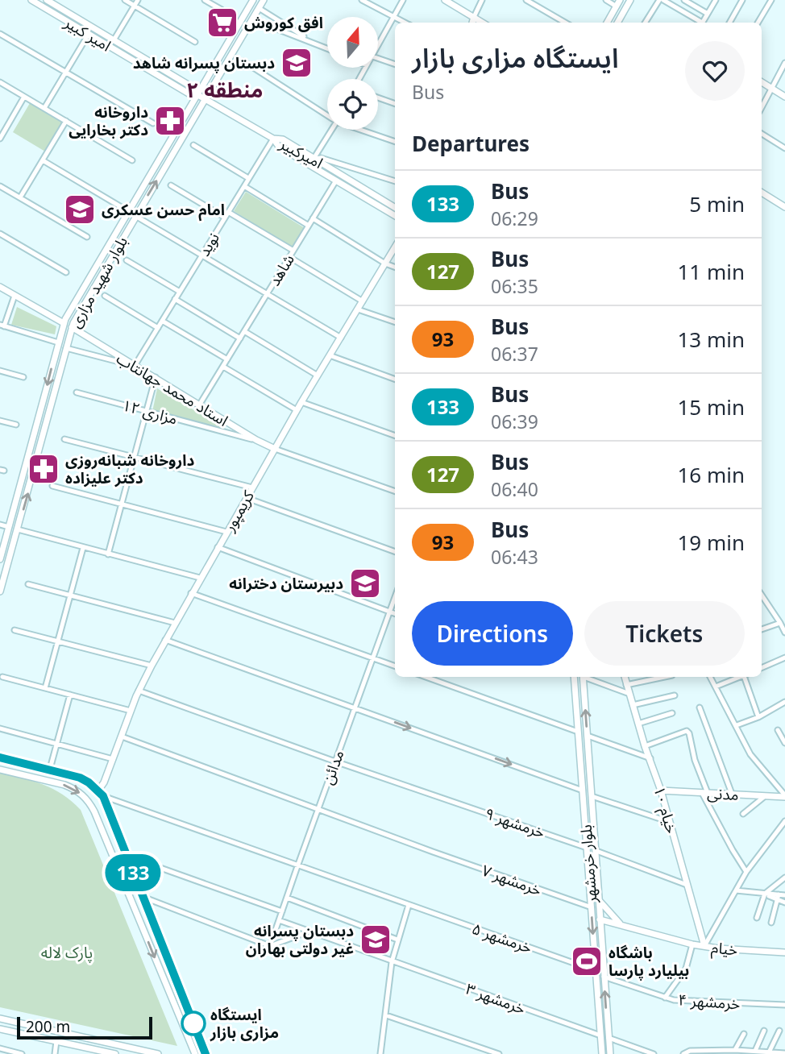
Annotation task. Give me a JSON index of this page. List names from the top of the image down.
{
  "streets": {
    "main road": [
      "امیر کبیر",
      "امیرکبیر",
      "بلوار شهید مزاری",
      "استاد محمد جهانتاب",
      "کریمپور",
      "مدنی",
      "خیام ۱۰",
      "بلوار خرمشهر",
      "خیام"
    ],
    "street": [
      "نوید",
      "شاهد",
      "مزاری ۱۲",
      "مدائن",
      "خرمشهر ۹",
      "خرمشهر ۷",
      "خرمشهر ۵",
      "خرمشهر ۳",
      "خرمشهر ۴"
    ]
  },
  "crossings": [
    ["امیر کبیر", "امیرکبیر"],
    ["امیر کبیر", "بلوار شهید مزاری"],
    ["امیرکبیر", "نوید"],
    ["امیرکبیر", "بلوار شهید مزاری"],
    ["نوید", "استاد محمد جهانتاب"],
    ["شاهد", "استاد محمد جهانتاب"],
    ["بلوار شهید مزاری", "استاد محمد جهانتاب"],
    ["استاد محمد جهانتاب", "مزاری ۱۲"],
    ["استاد محمد جهانتاب", "کریمپور"],
    ["کریمپور", "خرمشهر ۹"],
    ["کریمپور", "خرمشهر ۷"],
    ["کریمپور", "خرمشهر ۵"],
    ["مدائن", "خرمشهر ۹"],
    ["مدائن", "خرمشهر ۷"],
    ["مدائن", "خرمشهر ۵"],
    ["مدائن", "خرمشهر ۳"],
    ["مدنی", "خیام ۱۰"],
    ["خیام ۱۰", "خیام"],
    ["خرمشهر ۹", "بلوار خرمشهر"],
    ["بلوار خرمشهر", "خرمشهر ۷"],
    ["بلوار خرمشهر", "خرمشهر ۵"],
    ["بلوار خرمشهر", "خیام"],
    ["بلوار خرمشهر", "خرمشهر ۳"],
    ["بلوار خرمشهر", "خرمشهر ۴"]
  ],
  "districts": ["منطقه ۲"],
  "parks": ["پارک لاله"],
  "places": {
    "supermarket": ["افق کوروش"],
    "school or university": [
      "دبستان پسرانه شاهد",
      "امام حسن عسکری",
      "دبیرستان دخترانه",
      "دبستان پسرانه غیر دولتی بهاران"
    ],
    "pharmacy": ["داروخانه دکتر بخارایی", "داروخانه شبانه‌روزی دکتر علیزاده"],
    "sports": ["باشگاه بیلیارد پارسا"],
    "other": ["ایستگاه مزاری بازار"]
  },
  "lines": ["bus line 133"],
  "scale_bar": "200 m",
  "north": "top",
  "page": {
    "on_map": "133",
    "heading": [
      ["ایستگاه مزاری بازار", "Bus"],
      "Departures"
    ],
    "list": [
      {
        "mark": "133",
        "name": "Bus",
        "note": "06:29",
        "value": "5 min"
      },
      {
        "mark": "127",
        "name": "Bus",
        "note": "06:35",
        "value": "11 min"
      },
      {
        "mark": "93",
        "name": "Bus",
        "note": "06:37",
        "value": "13 min"
      },
      {
        "mark": "133",
        "name": "Bus",
        "note": "06:39",
        "value": "15 min"
      },
      {
        "mark": "127",
        "name": "Bus",
        "note": "06:40",
        "value": "16 min"
      },
      {
        "mark": "93",
        "name": "Bus",
        "note": "06:43",
        "value": "19 min"
      }
    ],
    "buttons": ["Directions", "Tickets"],
    "scale": "200 m"
  }
}
